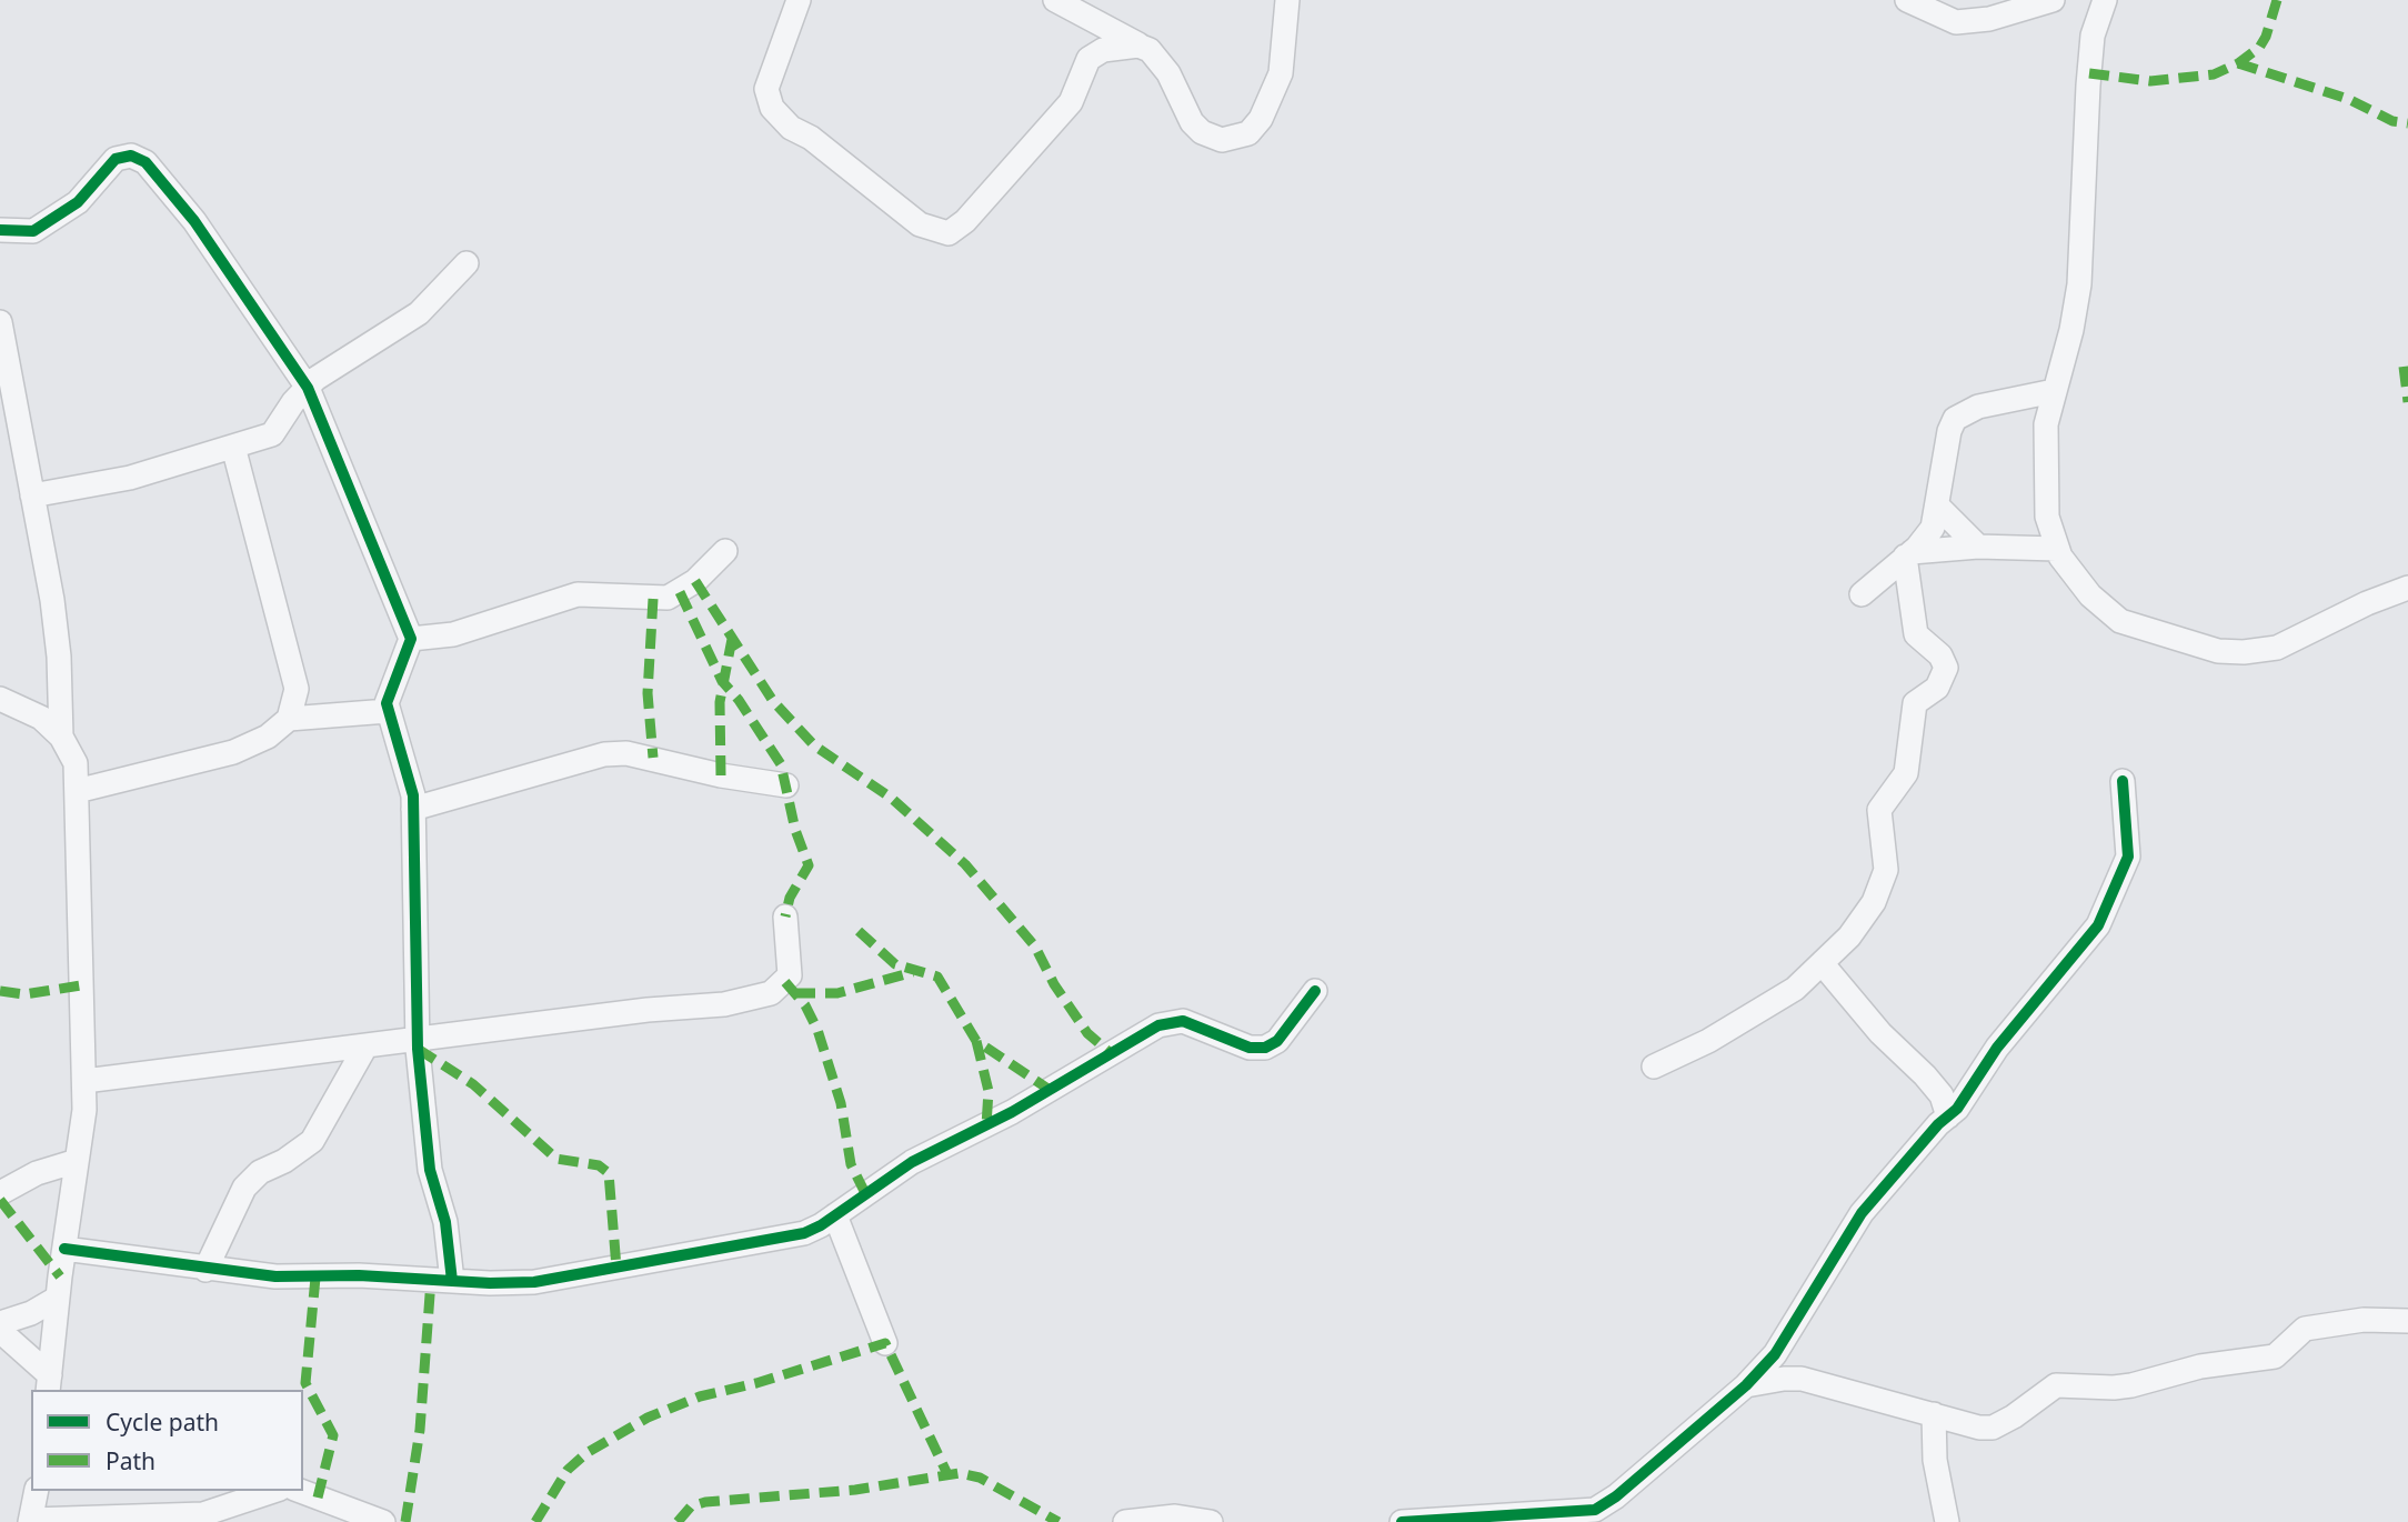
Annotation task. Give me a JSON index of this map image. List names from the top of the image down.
{
  "legend": ["Cycle path", "Path"]
}
